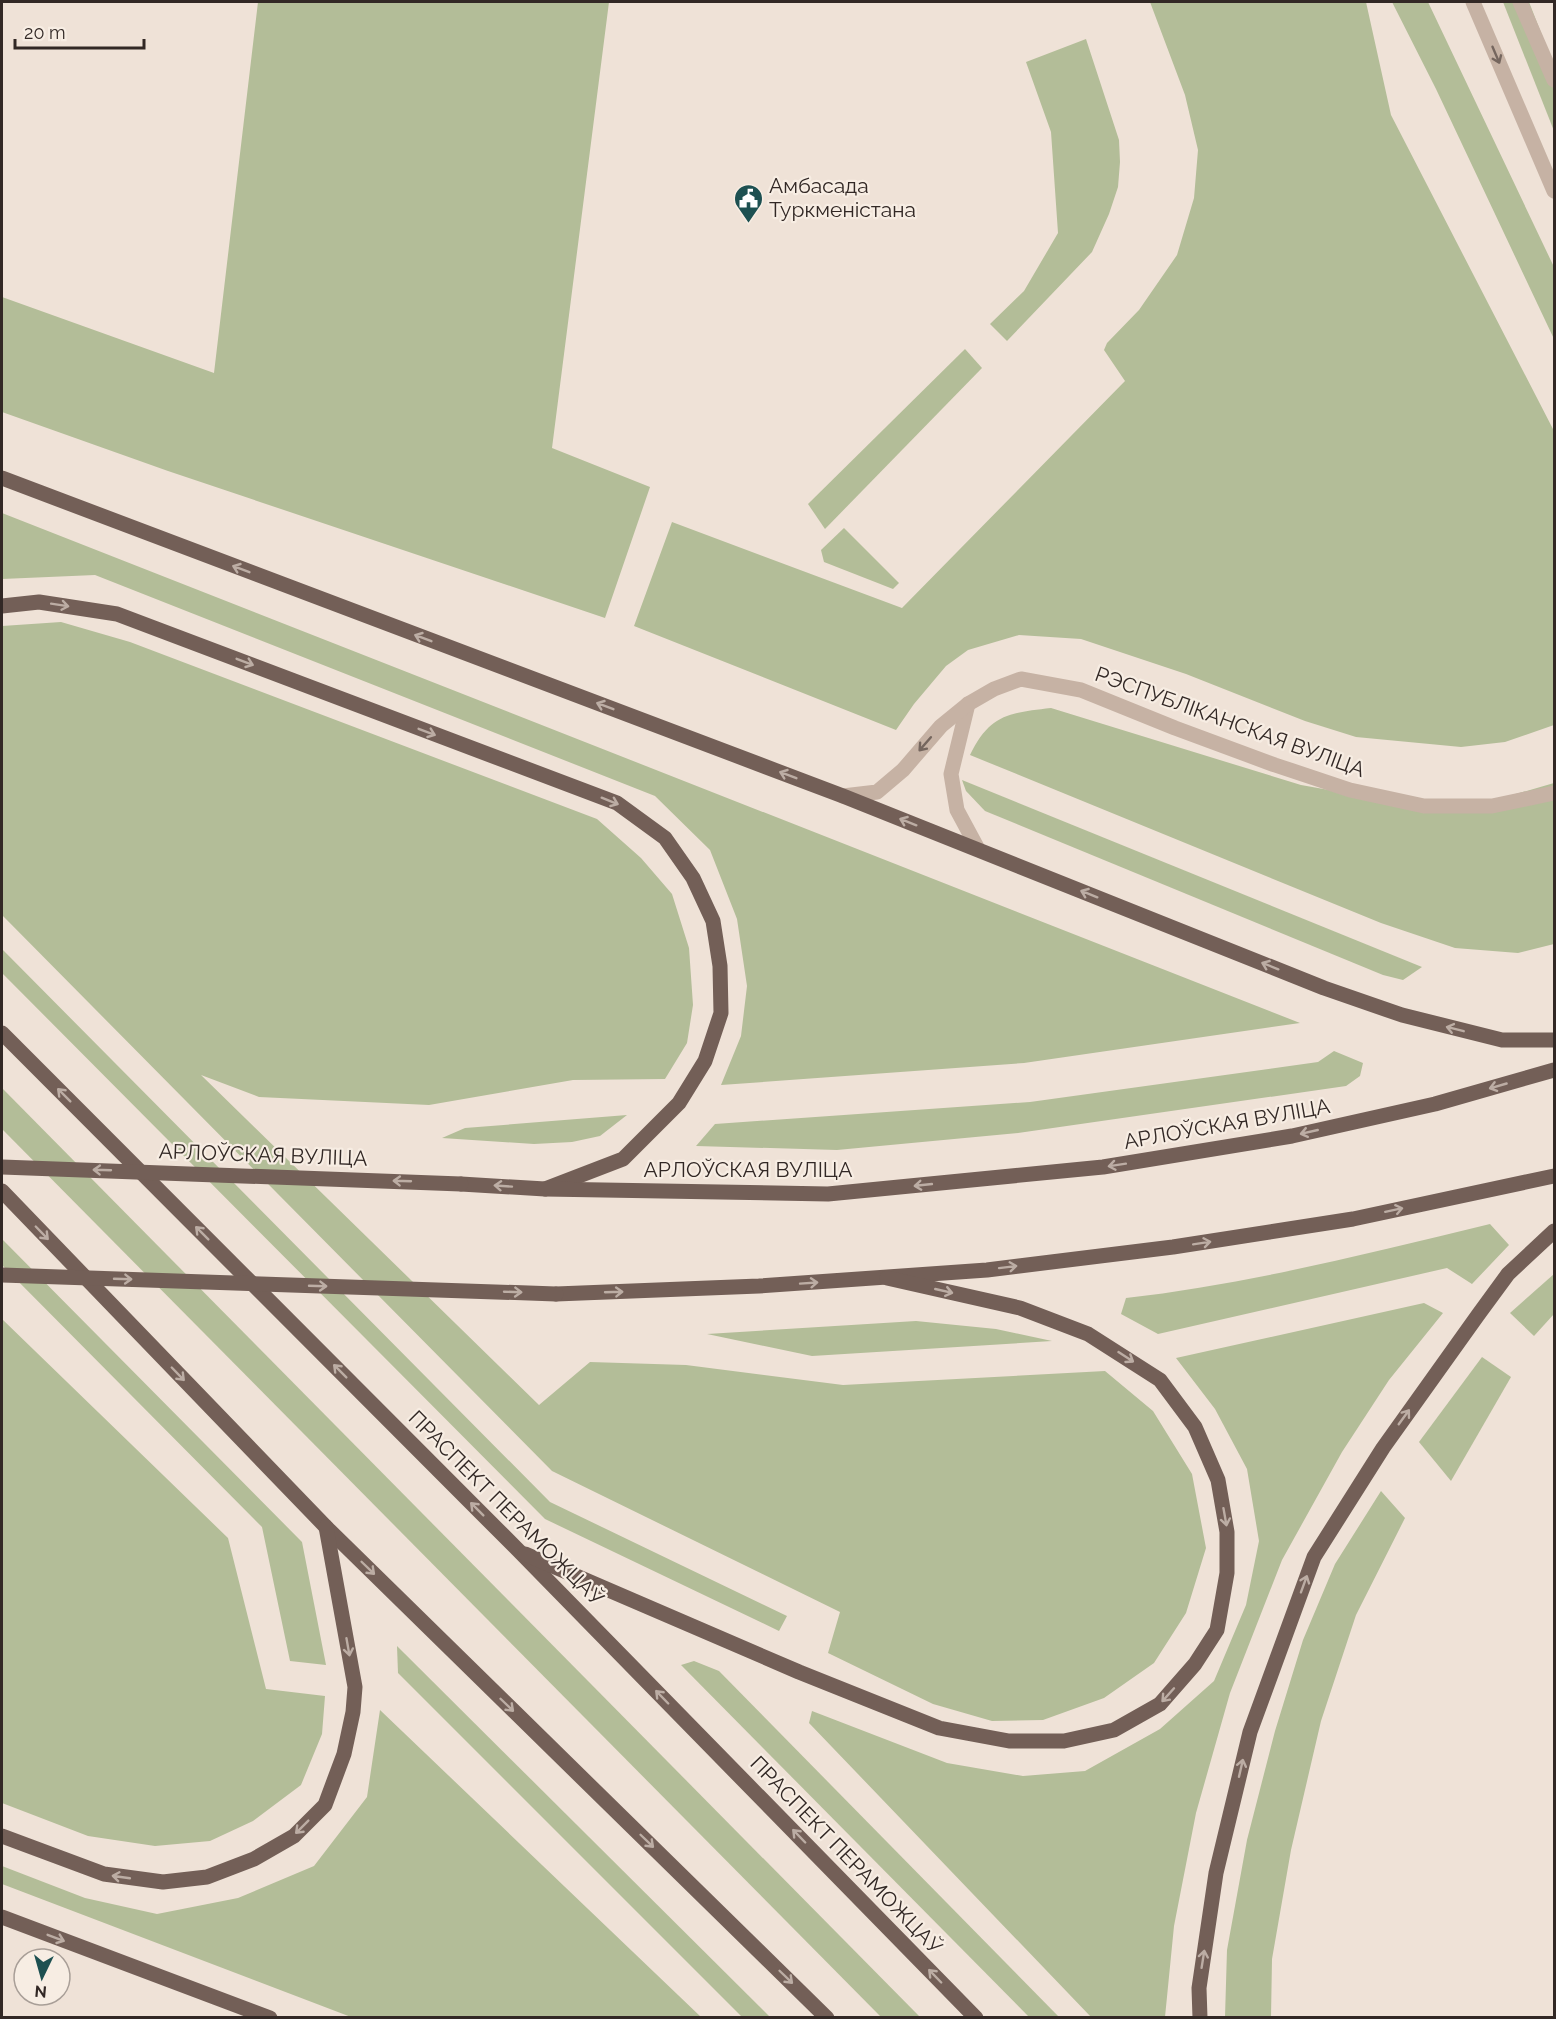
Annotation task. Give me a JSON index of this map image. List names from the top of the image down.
{
  "streets": {
    "main road": ["АРЛОЎСКАЯ ВУЛІЦА", "ПРАСПЕКТ ПЕРАМОЖЦАЎ"],
    "street": ["РЭСПУБЛІКАНСКАЯ ВУЛІЦА"]
  },
  "places": {
    "public building": ["Амбасада Туркменістана"]
  },
  "scale_bar": "20 m",
  "north": "bottom"
}
